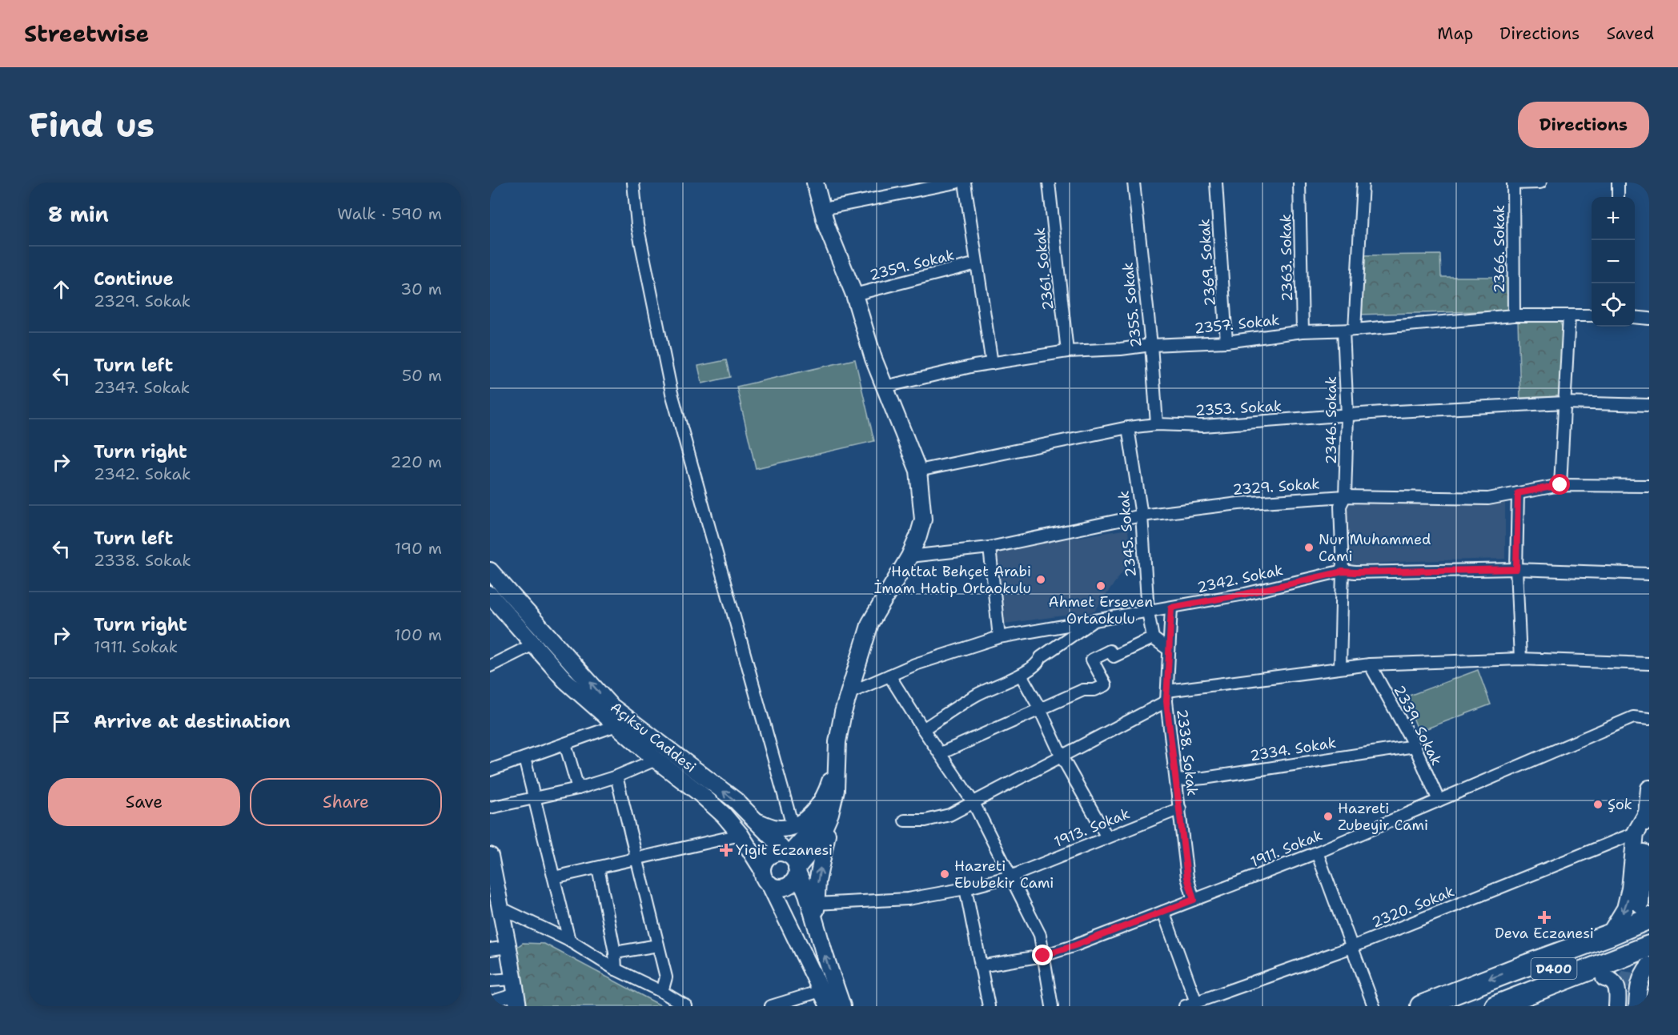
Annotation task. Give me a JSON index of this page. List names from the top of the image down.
{
  "streets": {
    "highway": ["D400"],
    "street": [
      "2366. Sokak",
      "2363. Sokak",
      "2369. Sokak",
      "2359. Sokak",
      "2361. Sokak",
      "2355. Sokak",
      "2357. Sokak",
      "2353. Sokak",
      "2346. Sokak",
      "2329. Sokak",
      "2345. Sokak",
      "2342. Sokak",
      "2339. Sokak",
      "Açıksu Caddesi",
      "2334. Sokak",
      "2338. Sokak",
      "1913. Sokak",
      "1911. Sokak",
      "2320. Sokak"
    ]
  },
  "crossings": [
    ["2366. Sokak", "2357. Sokak"],
    ["2363. Sokak", "2357. Sokak"],
    ["2369. Sokak", "2357. Sokak"],
    ["2361. Sokak", "2357. Sokak"],
    ["2355. Sokak", "2357. Sokak"],
    ["2355. Sokak", "2353. Sokak"],
    ["2357. Sokak", "2346. Sokak"],
    ["2353. Sokak", "2346. Sokak"],
    ["2353. Sokak", "2345. Sokak"],
    ["2346. Sokak", "2329. Sokak"],
    ["2346. Sokak", "2342. Sokak"],
    ["2329. Sokak", "2345. Sokak"],
    ["2345. Sokak", "2342. Sokak"],
    ["2342. Sokak", "2338. Sokak"],
    ["2339. Sokak", "2334. Sokak"],
    ["2339. Sokak", "1911. Sokak"],
    ["2334. Sokak", "2338. Sokak"],
    ["2338. Sokak", "1913. Sokak"],
    ["2338. Sokak", "1911. Sokak"]
  ],
  "places": {
    "other": [
      "Nur Muhammed Cami",
      "Hattat Behçet Arabi İmam Hatip Ortaokulu",
      "Ahmet Erseven Ortaokulu",
      "Şok",
      "Hazreti Zubeyir Cami",
      "Hazreti Ebubekir Cami"
    ],
    "health": ["Yigit Eczanesi", "Deva Eczanesi"]
  },
  "page": {
    "header": "Streetwise",
    "nav": ["Map", "Directions", "Saved"],
    "buttons": [
      "Directions",
      ["Save", "Share"]
    ],
    "title": "Find us",
    "heading": ["8 min", "Walk · 590 m"],
    "map_buttons": ["+", "−"],
    "list": [
      ["Continue", "2329. Sokak", "30 m"],
      ["Turn left", "2347. Sokak", "50 m"],
      ["Turn right", "2342. Sokak", "220 m"],
      ["Turn left", "2338. Sokak", "190 m"],
      ["Turn right", "1911. Sokak", "100 m"],
      "Arrive at destination"
    ]
  }
}
